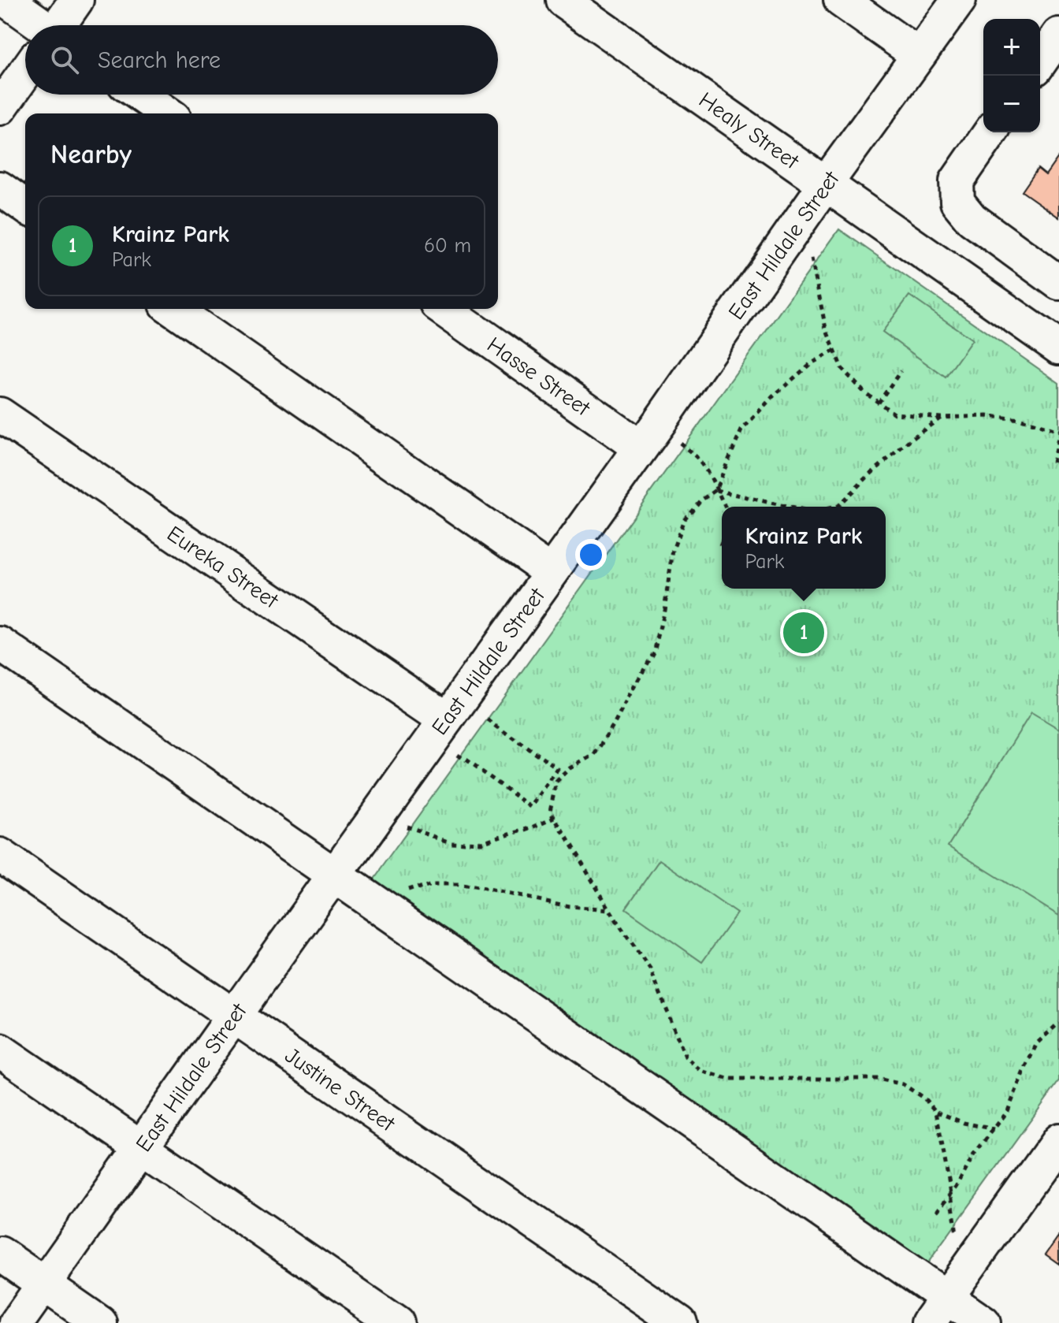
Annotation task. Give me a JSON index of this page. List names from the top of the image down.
{
  "streets": {
    "street": [
      "Healy Street",
      "East Hildale Street",
      "Hasse Street",
      "Eureka Street",
      "Justine Street"
    ]
  },
  "crossings": [
    ["Healy Street", "East Hildale Street"],
    ["East Hildale Street", "Hasse Street"],
    ["East Hildale Street", "Eureka Street"],
    ["East Hildale Street", "Justine Street"]
  ],
  "page": {
    "map_buttons": ["+", "−"],
    "search": "Search here",
    "heading": "Nearby",
    "list": [
      {
        "mark": "1",
        "name": "Krainz Park",
        "note": "Park",
        "value": "60 m"
      }
    ],
    "popup": ["Krainz Park", "Park"],
    "pins": "1"
  }
}
